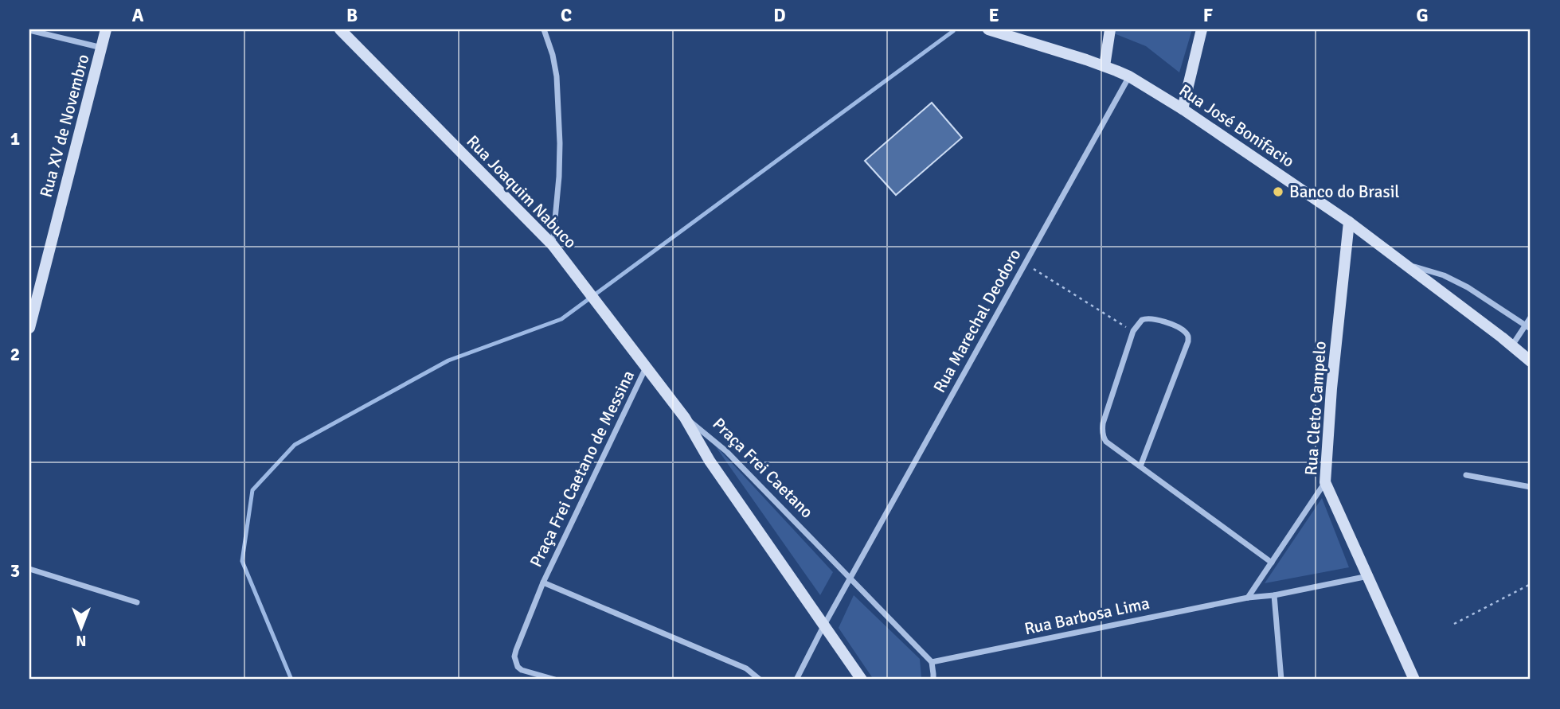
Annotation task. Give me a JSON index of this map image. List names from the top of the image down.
{
  "streets": {
    "street": [
      "Rua XV de Novembro",
      "Rua José Bonifacio",
      "Rua Joaquim Nabuco",
      "Rua Marechal Deodoro",
      "Rua Cleto Campelo",
      "Praça Frei Caetano",
      "Praça Frei Caetano de Messina",
      "Rua Barbosa Lima"
    ]
  },
  "crossings": [
    ["Rua José Bonifacio", "Rua Marechal Deodoro"],
    ["Rua José Bonifacio", "Rua Cleto Campelo"],
    ["Rua Joaquim Nabuco", "Praça Frei Caetano"],
    ["Rua Joaquim Nabuco", "Praça Frei Caetano de Messina"],
    ["Rua Marechal Deodoro", "Praça Frei Caetano"],
    ["Rua Cleto Campelo", "Rua Barbosa Lima"],
    ["Praça Frei Caetano", "Rua Barbosa Lima"]
  ],
  "places": ["Banco do Brasil"],
  "north": "bottom",
  "grid": {
    "columns": [
      "A",
      "B",
      "C",
      "D",
      "E",
      "F",
      "G"
    ],
    "rows": ["1", "2", "3"]
  }
}
